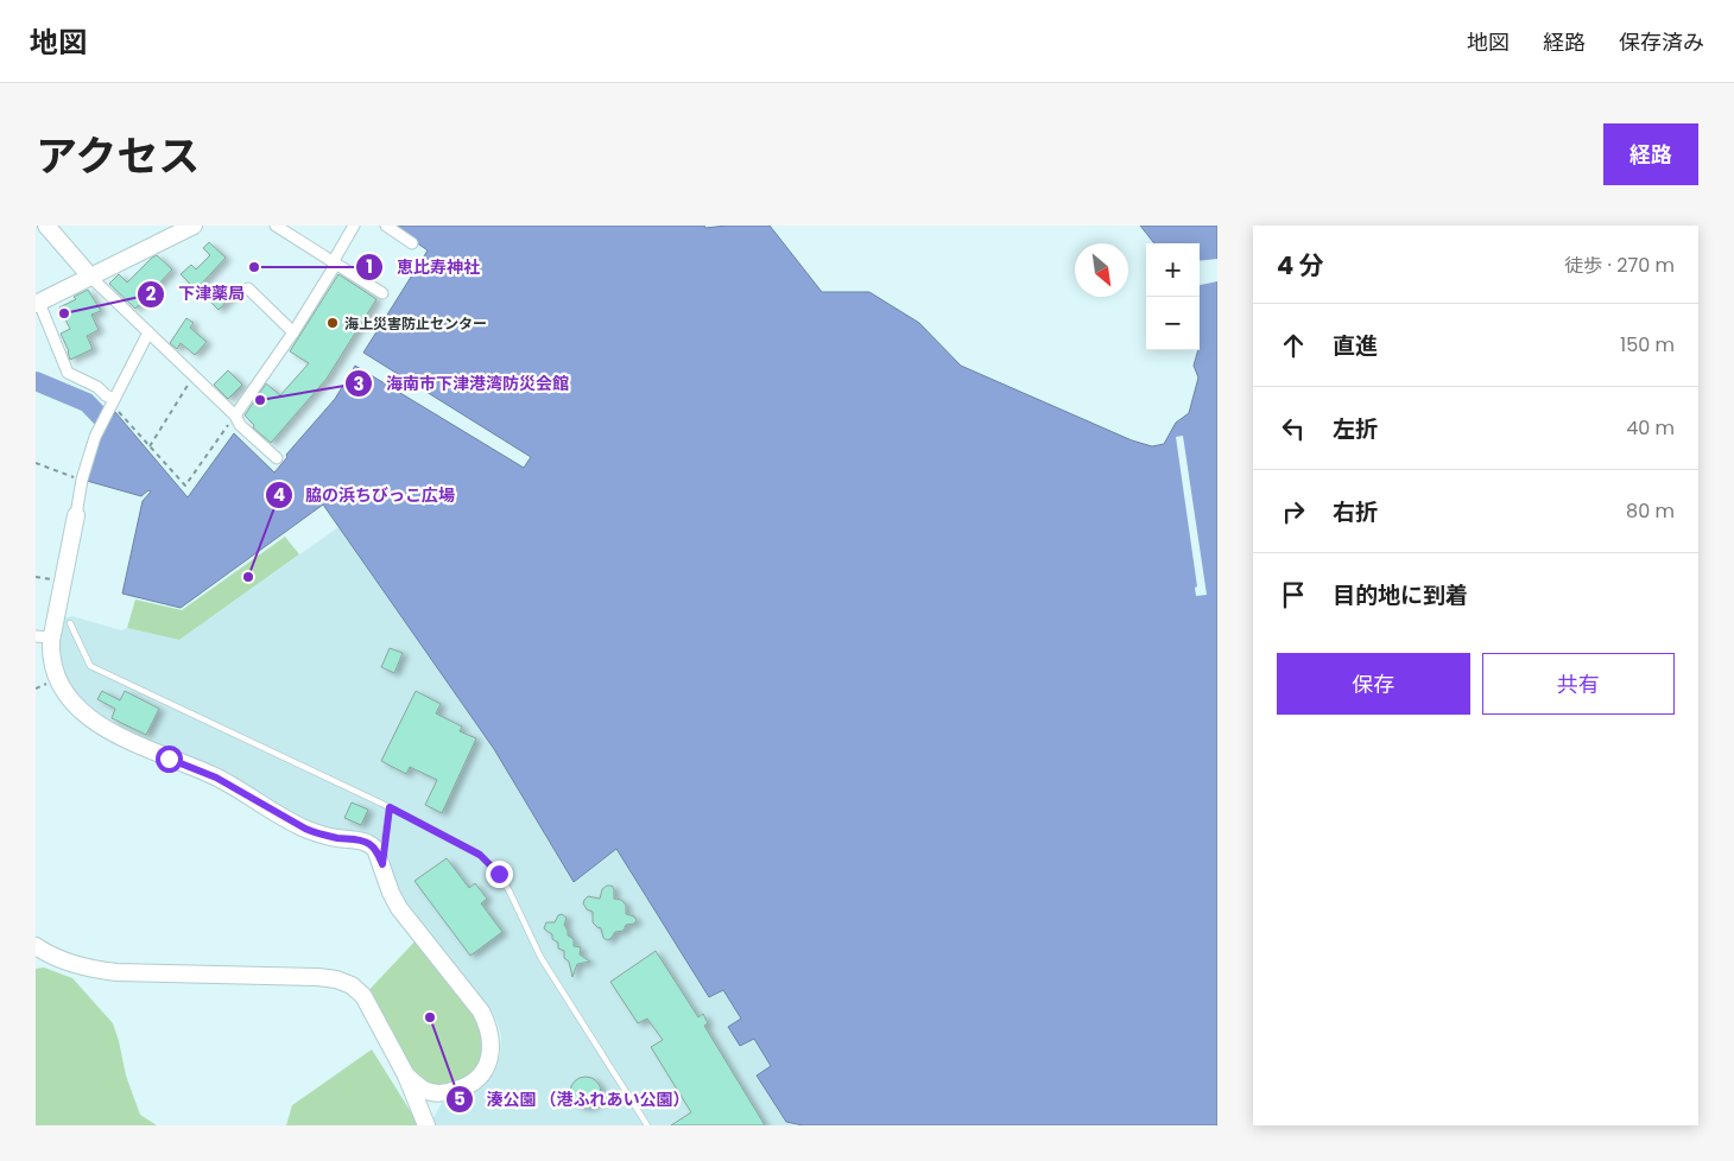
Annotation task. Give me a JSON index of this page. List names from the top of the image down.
{
  "places": [
    "恵比寿神社",
    "下津薬局",
    "海上災害防止センター",
    "海南市下津港湾防災会館",
    "脇の浜ちびっこ広場",
    "湊公園 （港ふれあい公園）"
  ],
  "north": "bottom right",
  "page": {
    "header": "地図",
    "nav": ["地図", "経路", "保存済み"],
    "title": "アクセス",
    "buttons": [
      "経路",
      ["保存", "共有"]
    ],
    "heading": ["4 分", "徒歩 · 270 m"],
    "map_buttons": ["+", "−"],
    "list": [
      ["直進", "150 m"],
      ["左折", "40 m"],
      ["右折", "80 m"],
      "目的地に到着"
    ]
  }
}
